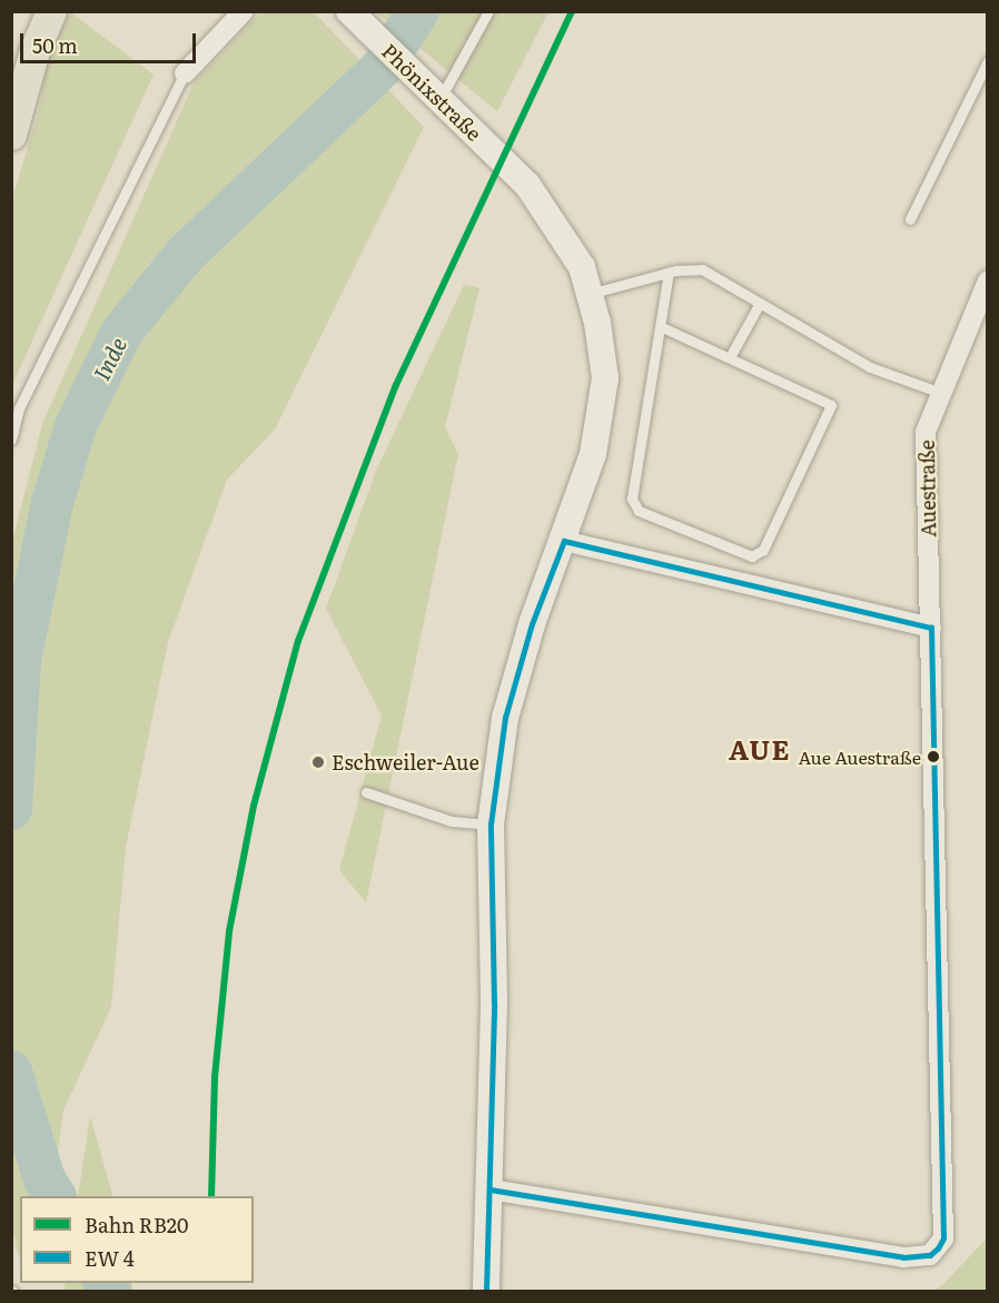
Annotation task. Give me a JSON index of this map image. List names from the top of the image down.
{
  "streets": {
    "main road": ["Phönixstraße"],
    "street": ["Auestraße"]
  },
  "crossings": [
    ["Phönixstraße", "Auestraße"]
  ],
  "districts": ["AUE"],
  "water": ["Inde"],
  "places": ["Aue Auestraße", "Eschweiler-Aue"],
  "lines": ["rail line RB20"],
  "legend": ["Bahn RB20", "EW 4"],
  "scale_bar": "50 m"
}
